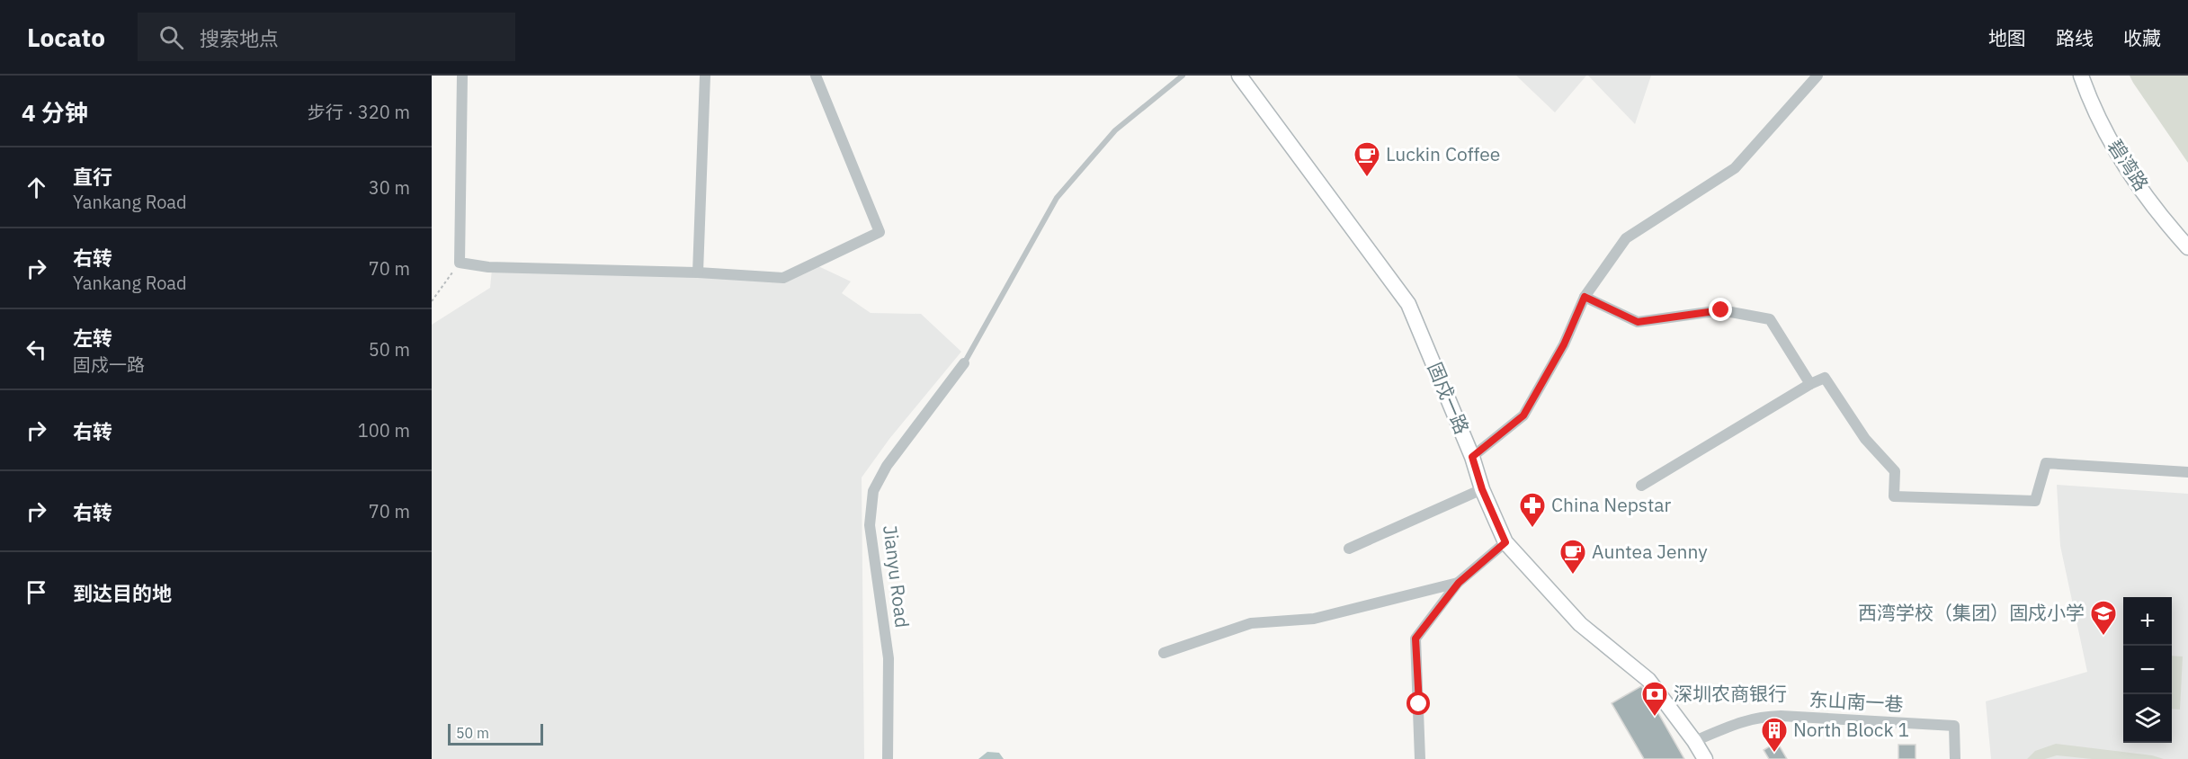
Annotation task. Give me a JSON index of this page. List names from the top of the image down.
{
  "streets": {
    "street": [
      "碧湾路",
      "固戍一路",
      "Jianyu Road",
      "东山南一巷"
    ]
  },
  "crossings": [
    ["固戍一路", "东山南一巷"]
  ],
  "places": {
    "cafe": ["Luckin Coffee", "Auntea Jenny"],
    "pharmacy": ["China Nepstar"],
    "school or university": ["西湾学校（集团）固戍小学"],
    "bank": ["深圳农商银行"],
    "building": ["North Block 1"]
  },
  "scale_bar": "50 m",
  "page": {
    "header": "Locato",
    "search": "搜索地点",
    "nav": ["地图", "路线", "收藏"],
    "heading": ["4 分钟", "步行 · 320 m"],
    "list": [
      ["直行", "Yankang Road", "30 m"],
      ["右转", "Yankang Road", "70 m"],
      ["左转", "固戍一路", "50 m"],
      ["右转", "100 m"],
      ["右转", "70 m"],
      "到达目的地"
    ],
    "map_buttons": ["+", "−"],
    "scale": "50 m"
  }
}
